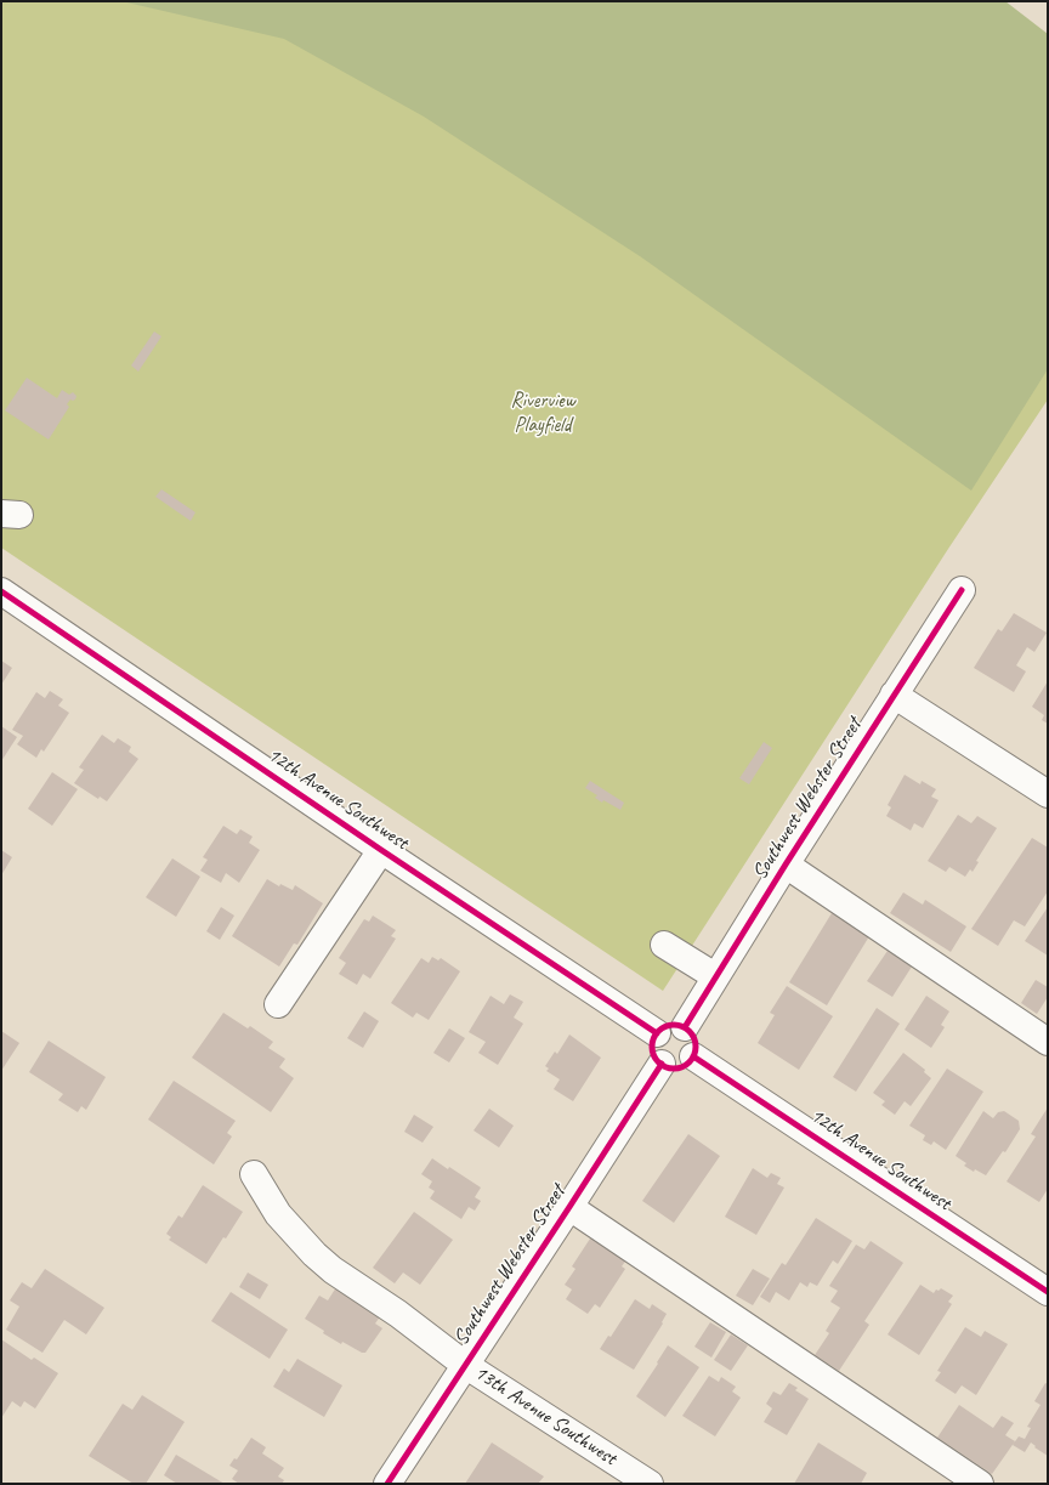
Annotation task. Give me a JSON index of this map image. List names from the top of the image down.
{
  "streets": {
    "street": ["12th Avenue Southwest", "Southwest Webster Street", "13th Avenue Southwest"]
  },
  "crossings": [
    ["12th Avenue Southwest", "Southwest Webster Street"],
    ["Southwest Webster Street", "13th Avenue Southwest"]
  ],
  "parks": ["Riverview Playfield"]
}
